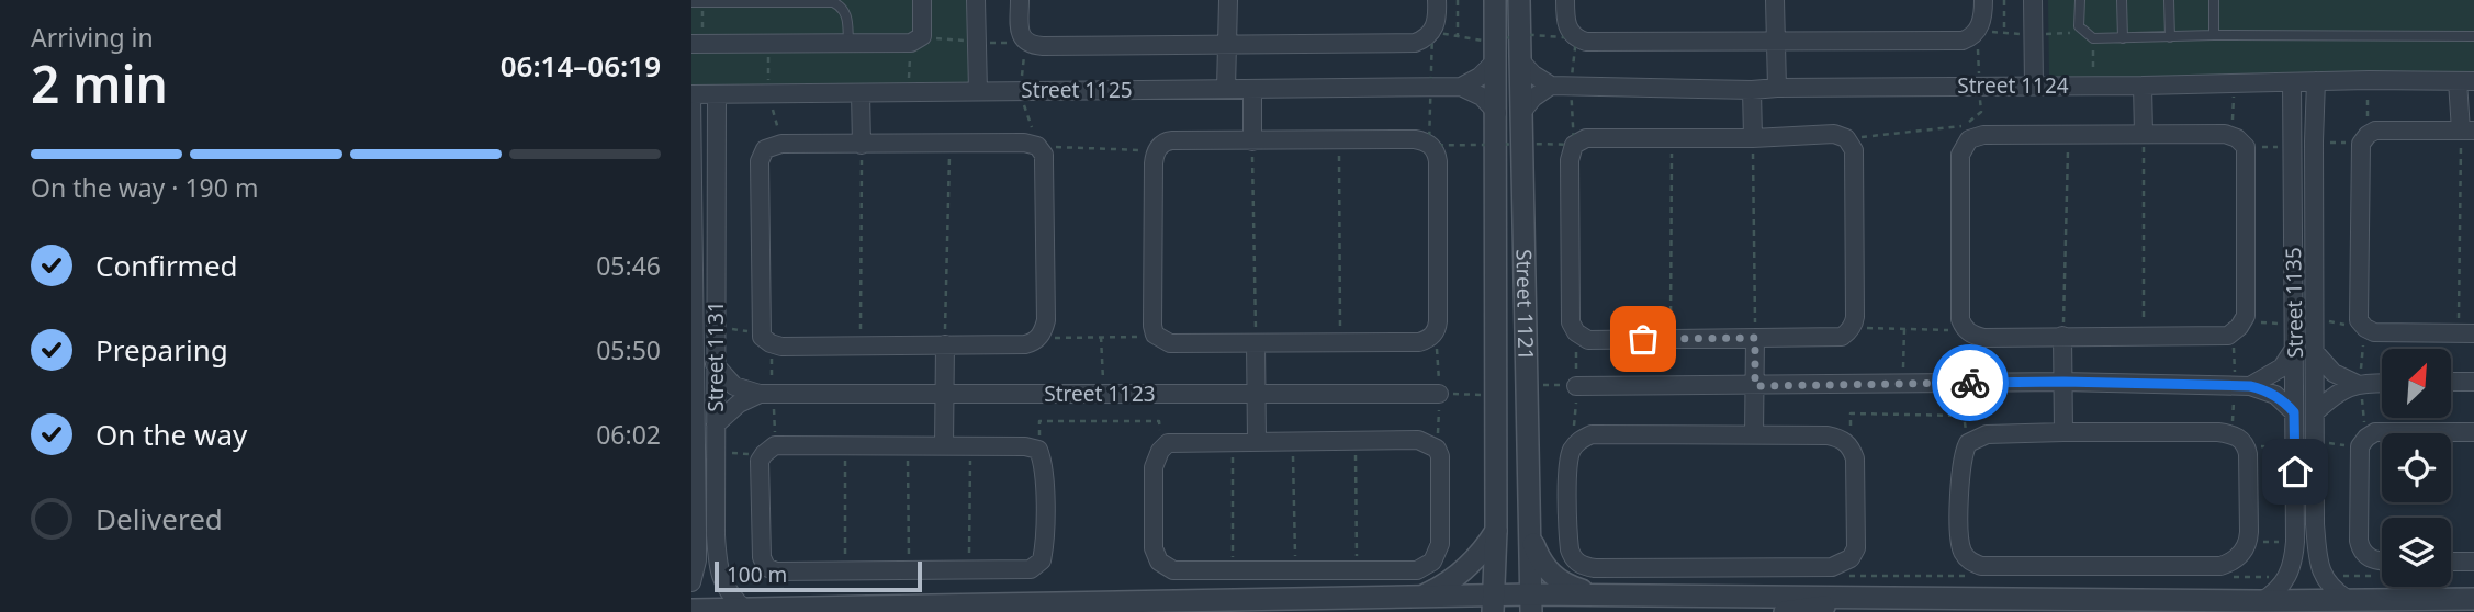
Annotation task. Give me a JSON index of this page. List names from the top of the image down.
{
  "streets": {
    "street": [
      "Street 1124",
      "Street 1125",
      "Street 1135",
      "Street 1121",
      "Street 1131",
      "Street 1123"
    ]
  },
  "crossings": [
    ["Street 1124", "Street 1135"],
    ["Street 1125", "Street 1131"],
    ["Street 1131", "Street 1123"]
  ],
  "scale_bar": "100 m",
  "north": "top right",
  "page": {
    "heading": ["2 min", "Arriving in", "06:14–06:19"],
    "bar": "On the way · 190 m",
    "list": [
      ["Confirmed", "05:46"],
      ["Preparing", "05:50"],
      ["On the way", "06:02"],
      "Delivered"
    ],
    "scale": "100 m"
  }
}
